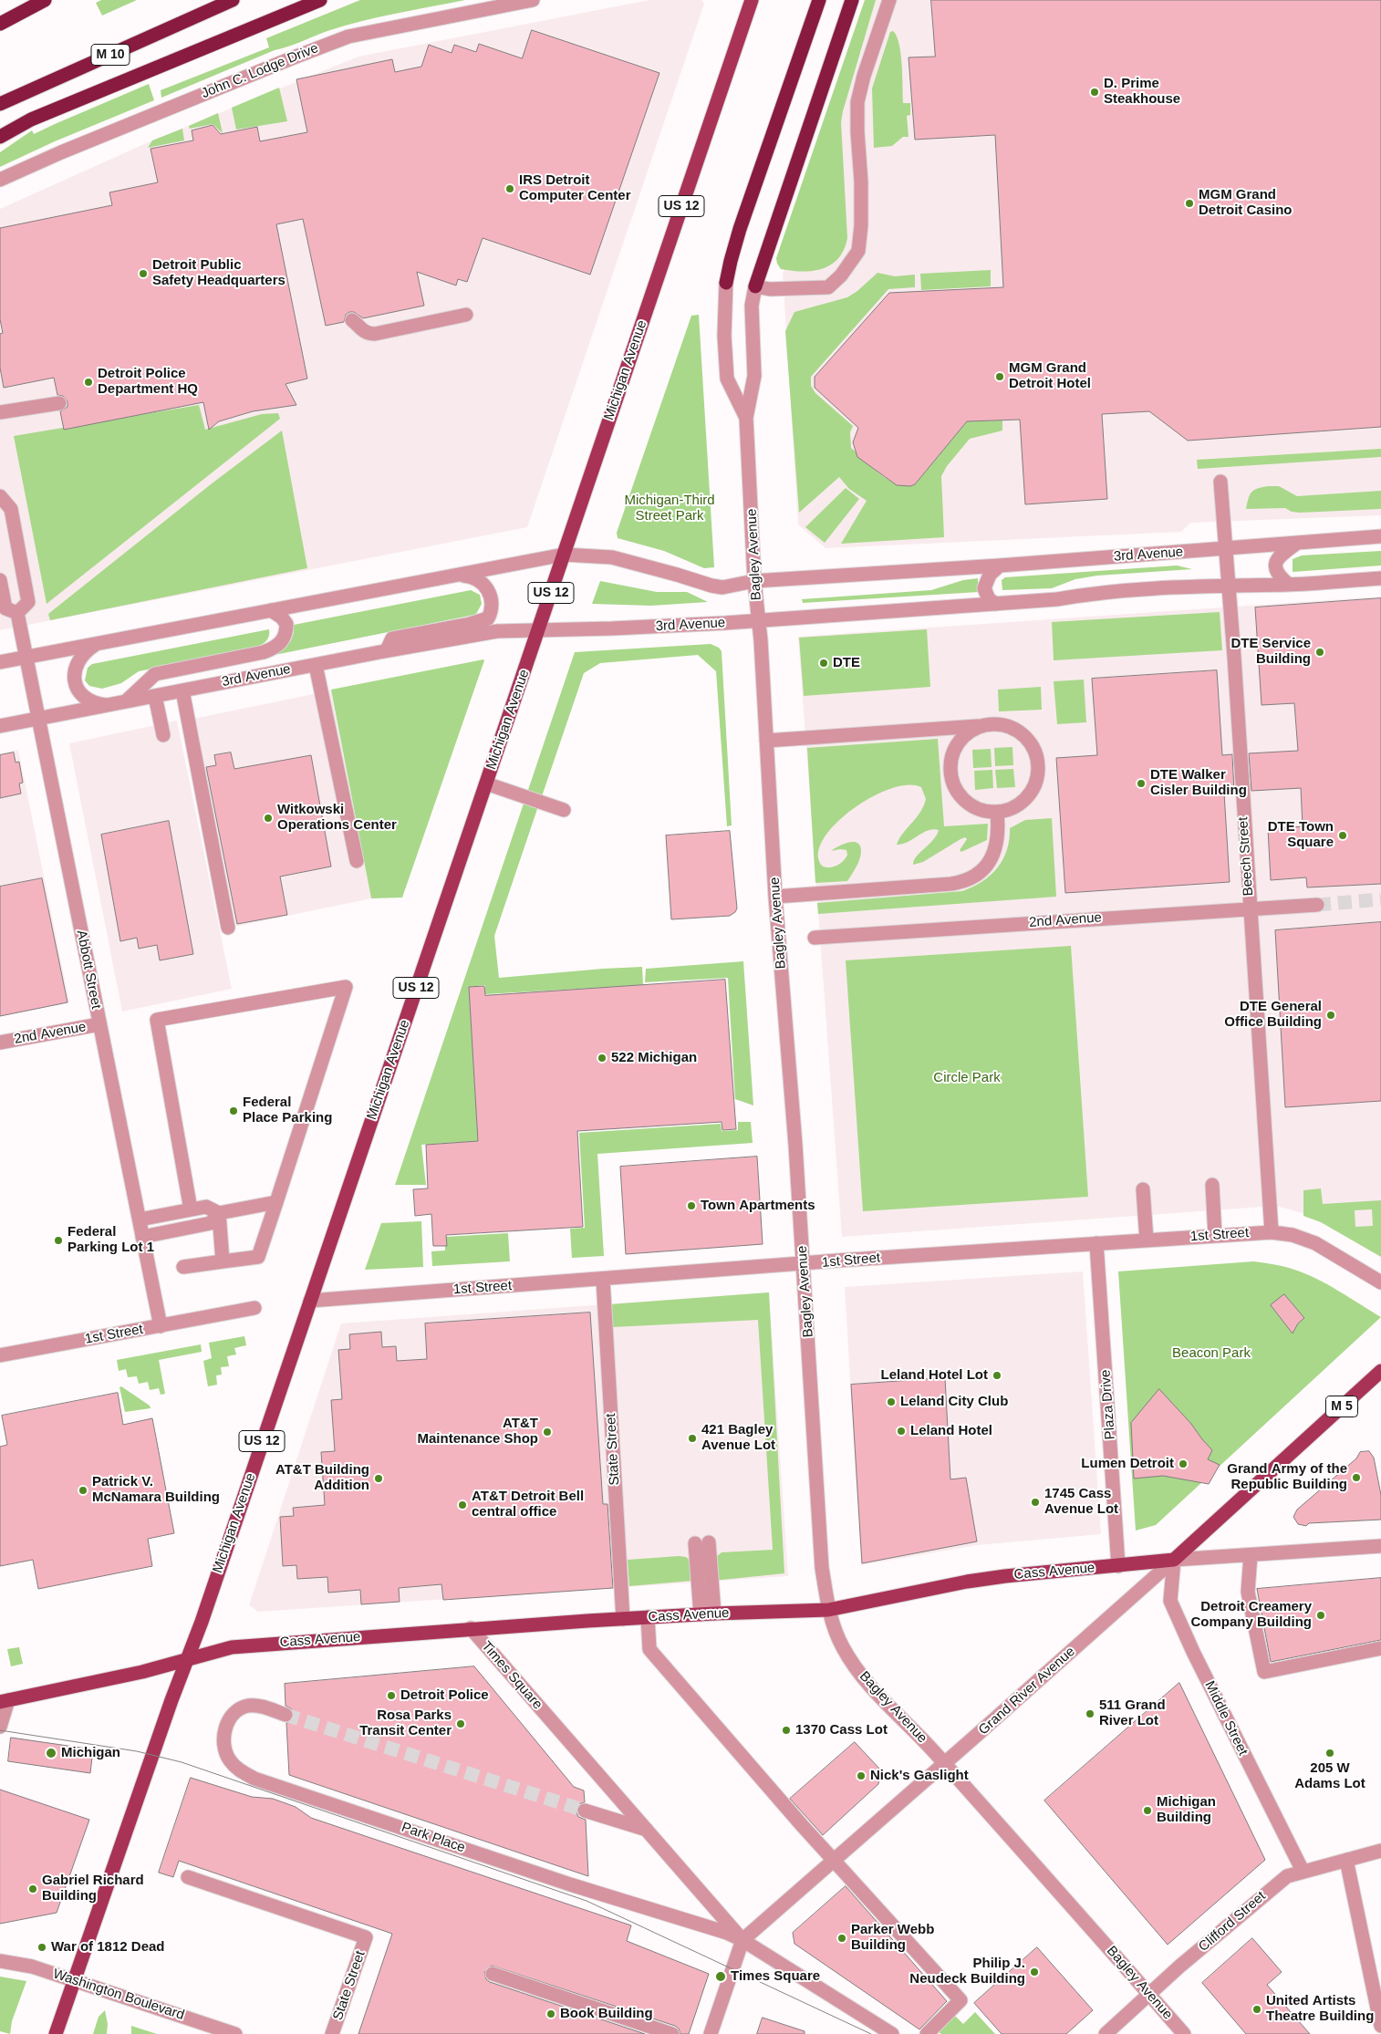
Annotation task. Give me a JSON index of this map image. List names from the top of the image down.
{
  "streets": {
    "highway": ["M 10"],
    "main road": [
      "US 12",
      "Michigan Avenue",
      "M 5",
      "Cass Avenue",
      "Grand River Avenue"
    ],
    "street": [
      "John C. Lodge Drive",
      "Bagley Avenue",
      "3rd Avenue",
      "Beech Street",
      "2nd Avenue",
      "Abbott Street",
      "1st Street",
      "Plaza Drive",
      "State Street",
      "Times Square",
      "Middle Street",
      "Park Place",
      "Clifford Street",
      "Washington Boulevard"
    ]
  },
  "crossings": [
    ["Michigan Avenue", "3rd Avenue"],
    ["Michigan Avenue", "1st Street"],
    ["Michigan Avenue", "Cass Avenue"],
    ["Michigan Avenue", "Washington Boulevard"],
    ["Bagley Avenue", "3rd Avenue"],
    ["Bagley Avenue", "1st Street"],
    ["Bagley Avenue", "Cass Avenue"],
    ["Bagley Avenue", "Grand River Avenue"],
    ["Bagley Avenue", "Clifford Street"],
    ["3rd Avenue", "Beech Street"],
    ["3rd Avenue", "Abbott Street"],
    ["Beech Street", "2nd Avenue"],
    ["Beech Street", "1st Street"],
    ["2nd Avenue", "Abbott Street"],
    ["Abbott Street", "1st Street"],
    ["1st Street", "Plaza Drive"],
    ["1st Street", "State Street"],
    ["Plaza Drive", "Cass Avenue"],
    ["State Street", "Cass Avenue"],
    ["Cass Avenue", "Times Square"],
    ["Cass Avenue", "Grand River Avenue"],
    ["Cass Avenue", "Middle Street"],
    ["Times Square", "Grand River Avenue"],
    ["Times Square", "Park Place"],
    ["Grand River Avenue", "Middle Street"],
    ["Grand River Avenue", "Park Place"],
    ["Middle Street", "Clifford Street"]
  ],
  "parks": ["Michigan-Third Street Park", "Circle Park", "Beacon Park"],
  "places": [
    "D. Prime Steakhouse",
    "IRS Detroit Computer Center",
    "MGM Grand Detroit Casino",
    "Detroit Public Safety Headquarters",
    "MGM Grand Detroit Hotel",
    "Detroit Police Department HQ",
    "DTE Service Building",
    "DTE",
    "DTE Walker Cisler Building",
    "Witkowski Operations Center",
    "DTE Town Square",
    "DTE General Office Building",
    "522 Michigan",
    "Federal Place Parking",
    "Town Apartments",
    "Federal Parking Lot 1",
    "Leland Hotel Lot",
    "Leland City Club",
    "Leland Hotel",
    "AT&T Maintenance Shop",
    "421 Bagley Avenue Lot",
    "Lumen Detroit",
    "Grand Army of the Republic Building",
    "AT&T Building Addition",
    "Patrick V. McNamara Building",
    "1745 Cass Avenue Lot",
    "AT&T Detroit Bell central office",
    "Detroit Creamery Company Building",
    "Detroit Police",
    "511 Grand River Lot",
    "Rosa Parks Transit Center",
    "1370 Cass Lot",
    "Michigan",
    "205 W Adams Lot",
    "Nick's Gaslight",
    "Michigan Building",
    "Gabriel Richard Building",
    "Parker Webb Building",
    "War of 1812 Dead",
    "Philip J. Neudeck Building",
    "Times Square",
    "United Artists Theatre Building",
    "Book Building"
  ]
}
